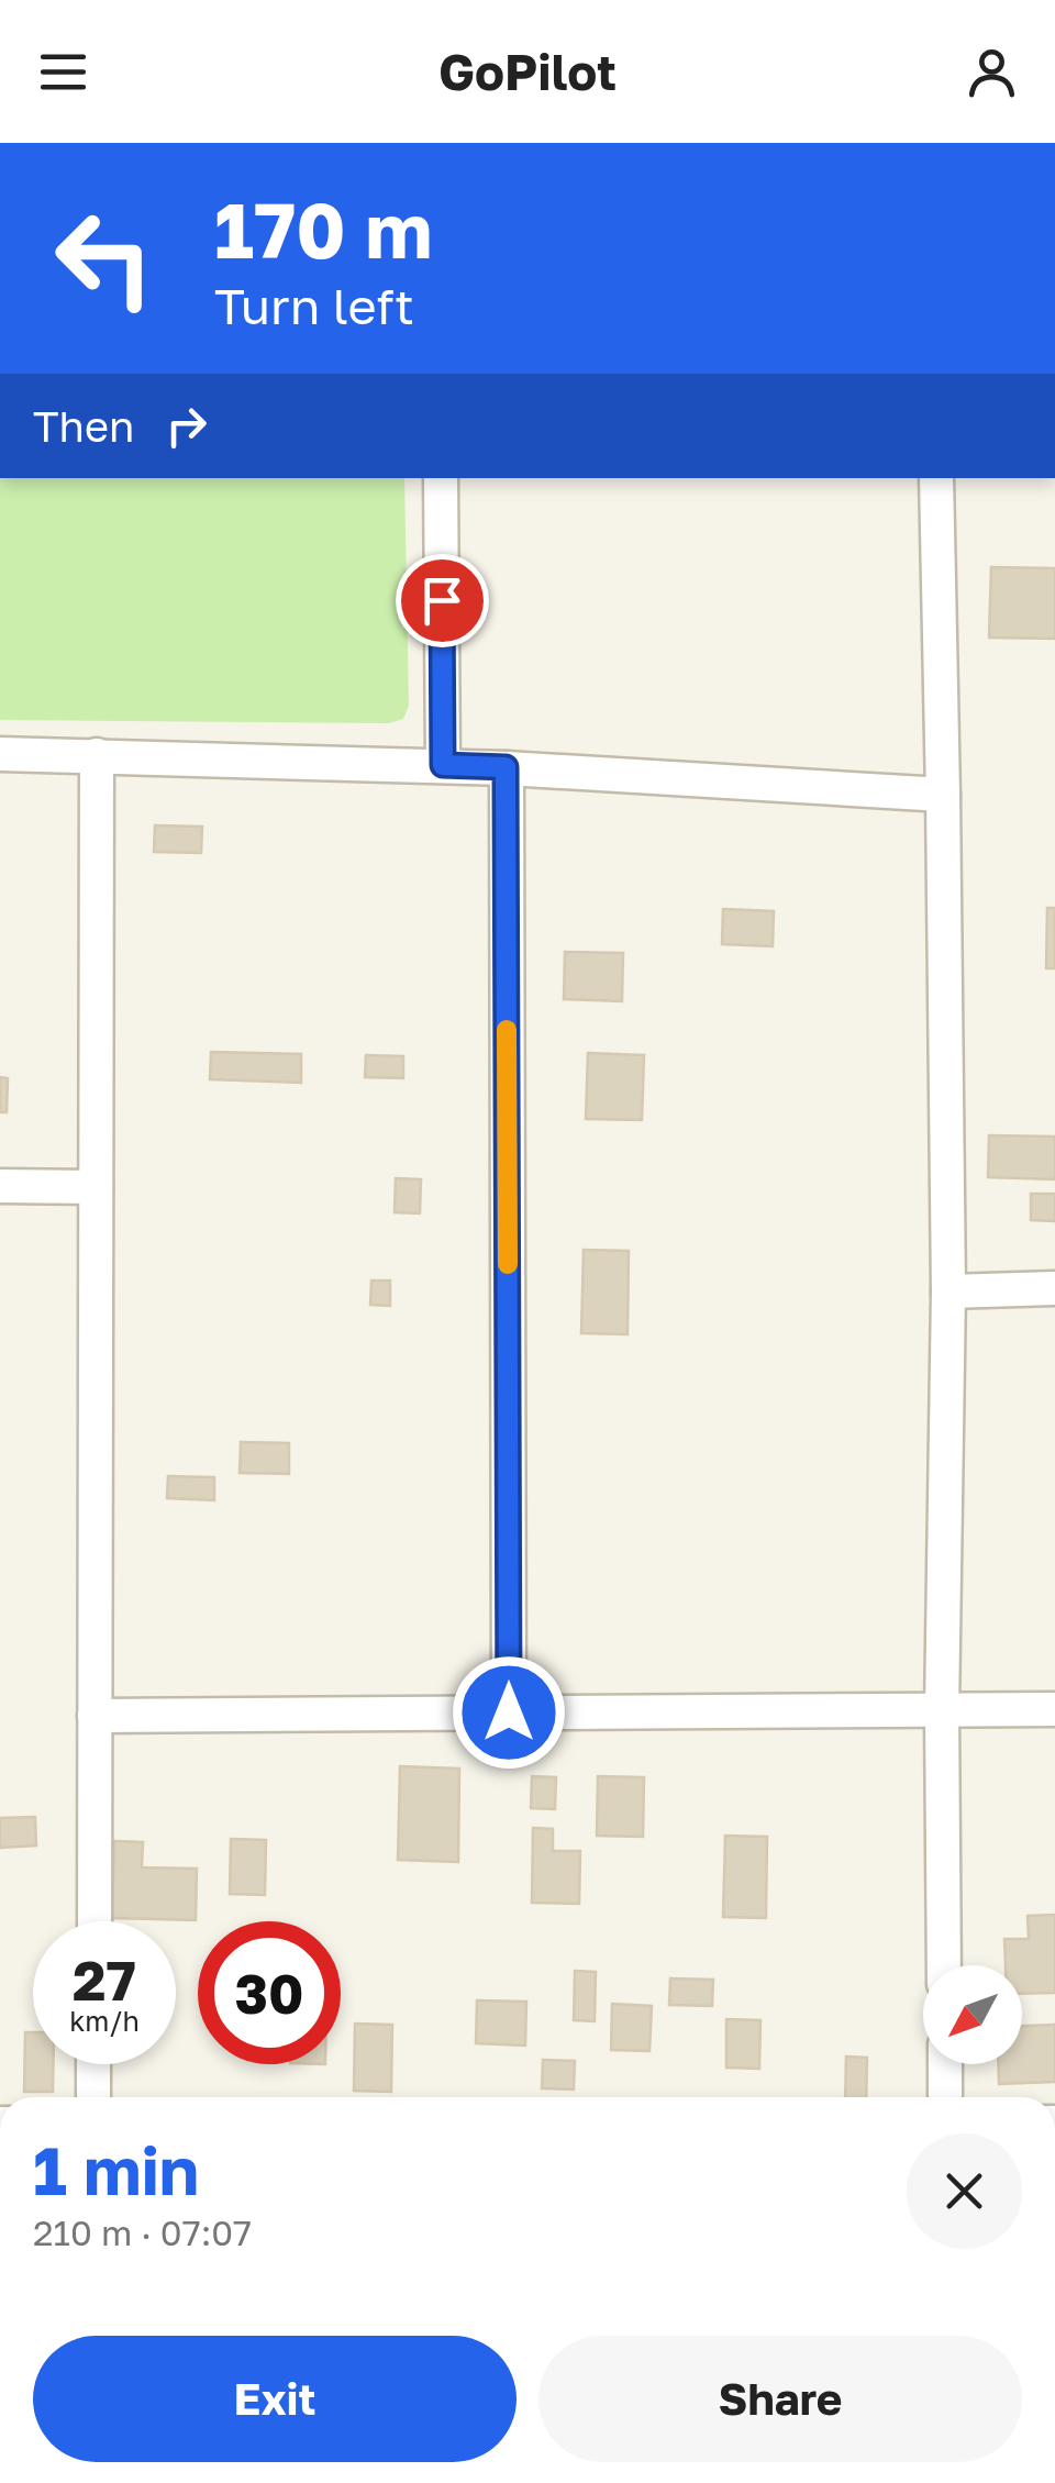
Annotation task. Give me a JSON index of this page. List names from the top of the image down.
{
  "north": "bottom left",
  "page": {
    "header": "GoPilot",
    "turn": ["170 m", "Turn left"],
    "then": "Then",
    "speed": "27 km/h",
    "limit": "30",
    "heading": ["1 min", "210 m · 07:07"],
    "buttons": ["Exit", "Share"]
  }
}
